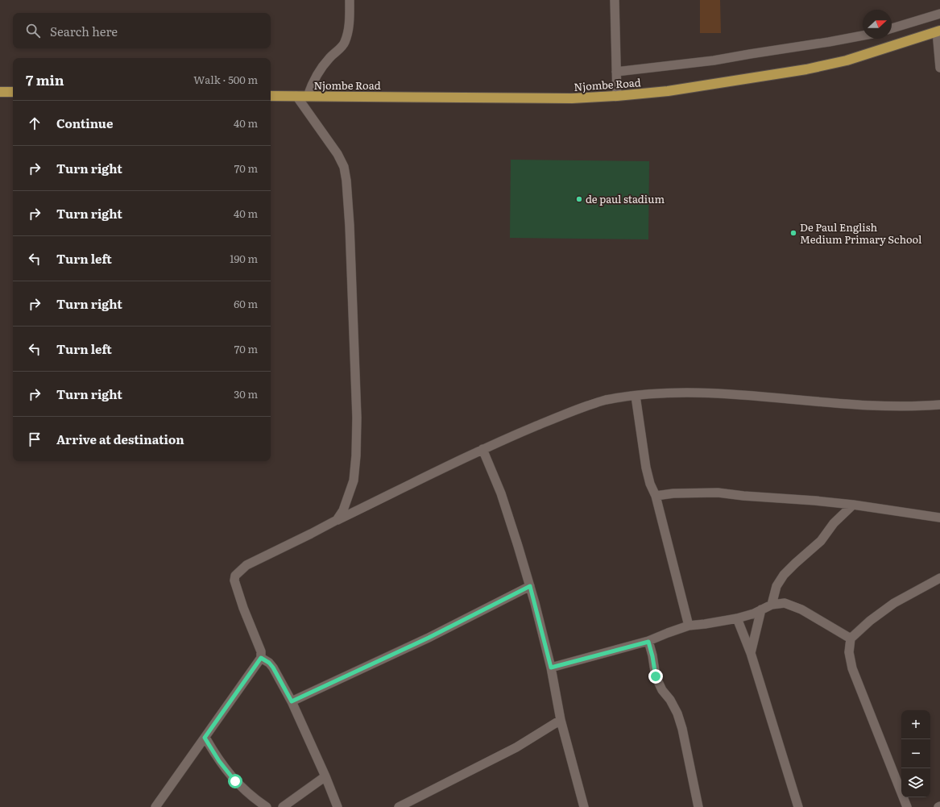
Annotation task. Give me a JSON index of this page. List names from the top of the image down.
{
  "streets": {
    "highway": ["Njombe Road"]
  },
  "places": ["de paul stadium", "De Paul English Medium Primary School"],
  "north": "right",
  "page": {
    "search": "Search here",
    "heading": ["7 min", "Walk · 500 m"],
    "list": [
      ["Continue", "40 m"],
      ["Turn right", "70 m"],
      ["Turn right", "40 m"],
      ["Turn left", "190 m"],
      ["Turn right", "60 m"],
      ["Turn left", "70 m"],
      ["Turn right", "30 m"],
      "Arrive at destination"
    ],
    "map_buttons": ["+", "−"]
  }
}
